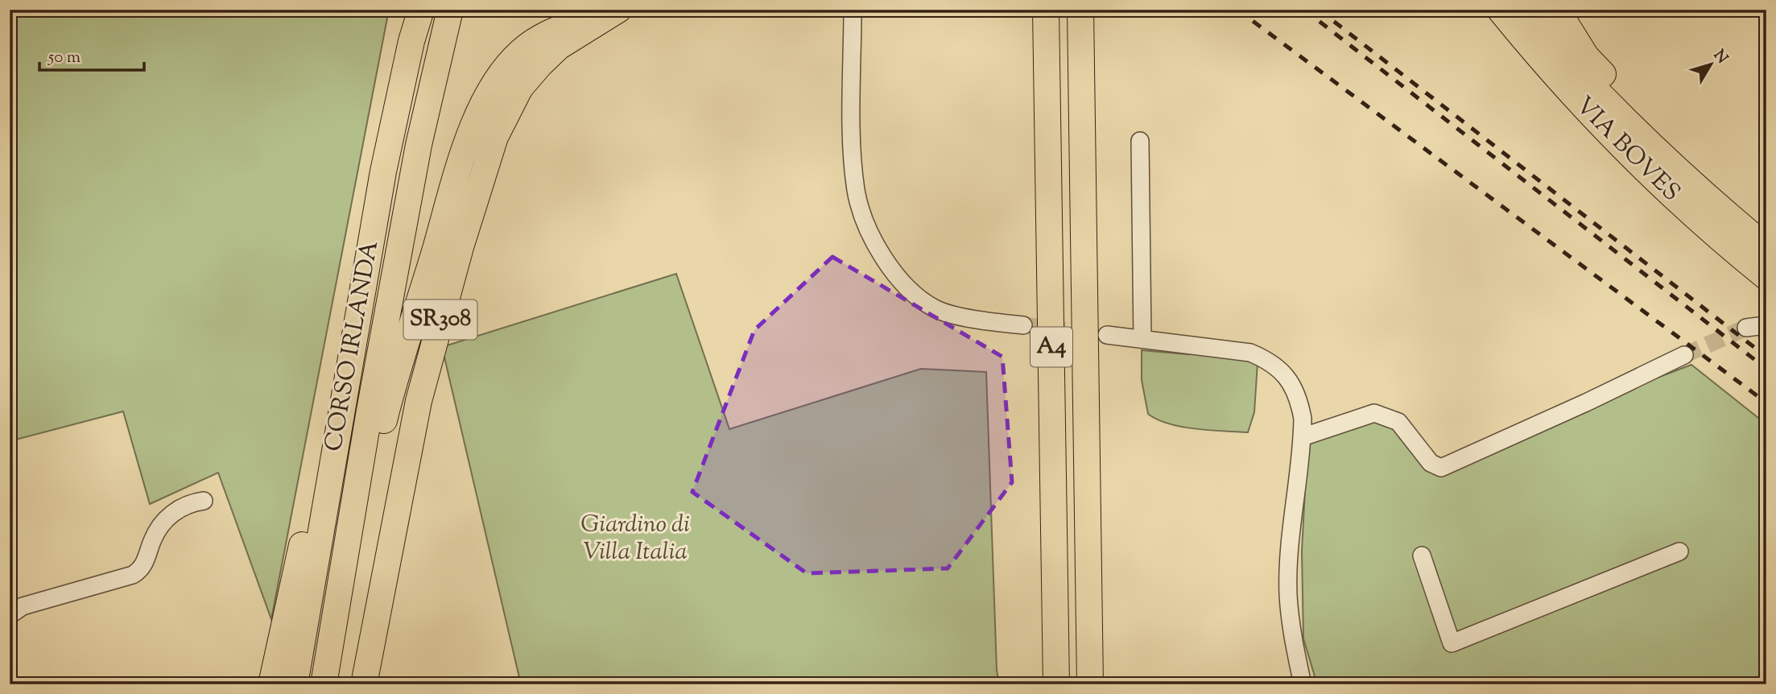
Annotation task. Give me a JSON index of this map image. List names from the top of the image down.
{
  "streets": {
    "highway": [
      "VIA BOVES",
      "SR308",
      "CORSO IRLANDA",
      "A4"
    ]
  },
  "parks": ["Giardino di Villa Italia"],
  "scale_bar": "50 m",
  "north": "top right"
}
